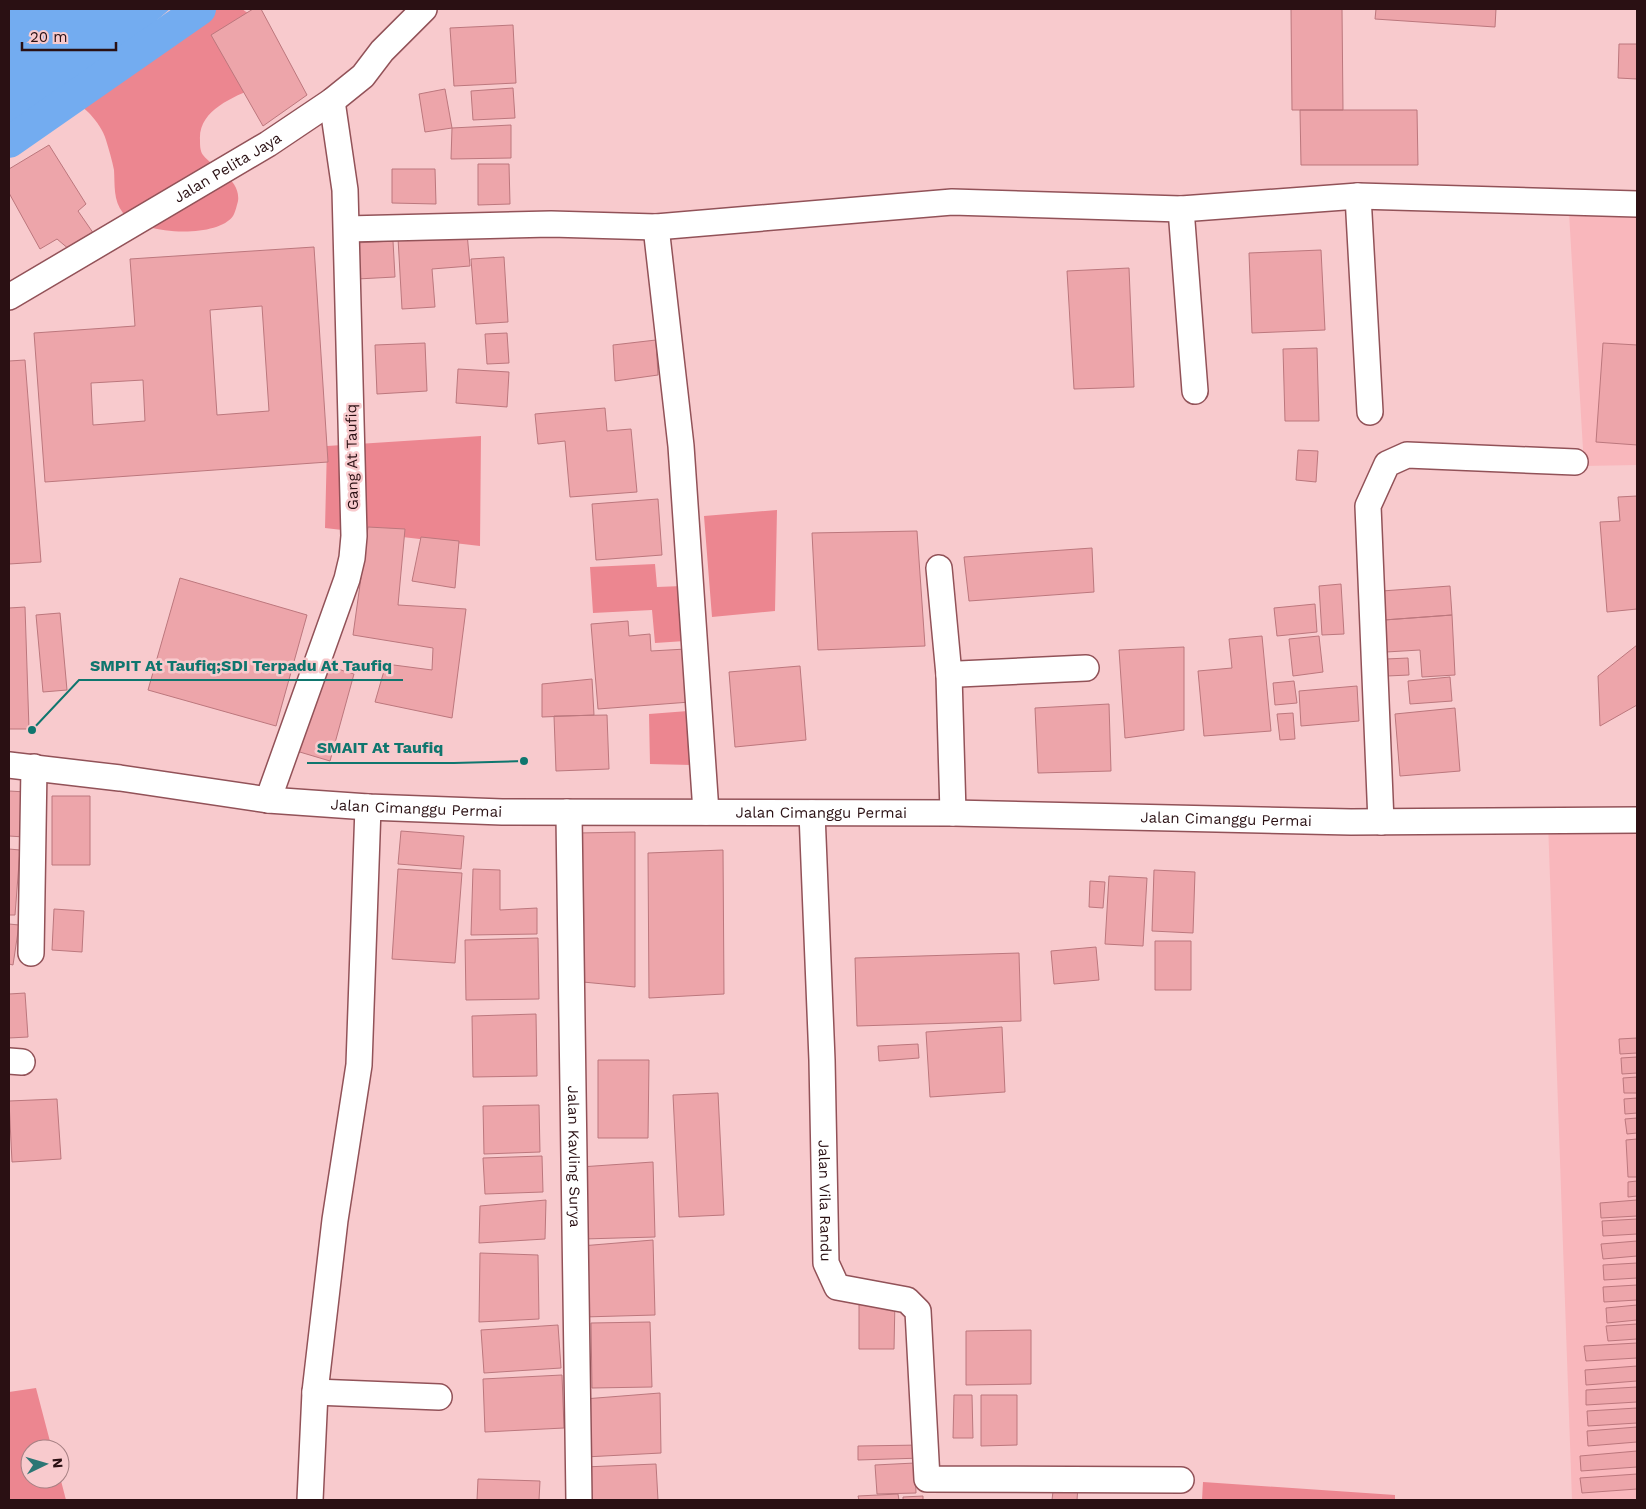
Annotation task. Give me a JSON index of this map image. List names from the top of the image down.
{
  "streets": {
    "street": [
      "Jalan Pelita Jaya",
      "Gang At Taufiq",
      "Jalan Cimanggu Permai",
      "Jalan Kavling Surya",
      "Jalan Vila Randu"
    ]
  },
  "crossings": [
    ["Jalan Pelita Jaya", "Gang At Taufiq"],
    ["Gang At Taufiq", "Jalan Cimanggu Permai"],
    ["Jalan Cimanggu Permai", "Jalan Kavling Surya"],
    ["Jalan Cimanggu Permai", "Jalan Vila Randu"]
  ],
  "places": ["SMPIT At Taufiq;SDI Terpadu At Taufiq", "SMAIT At Taufiq"],
  "scale_bar": "20 m",
  "north": "right"
}
